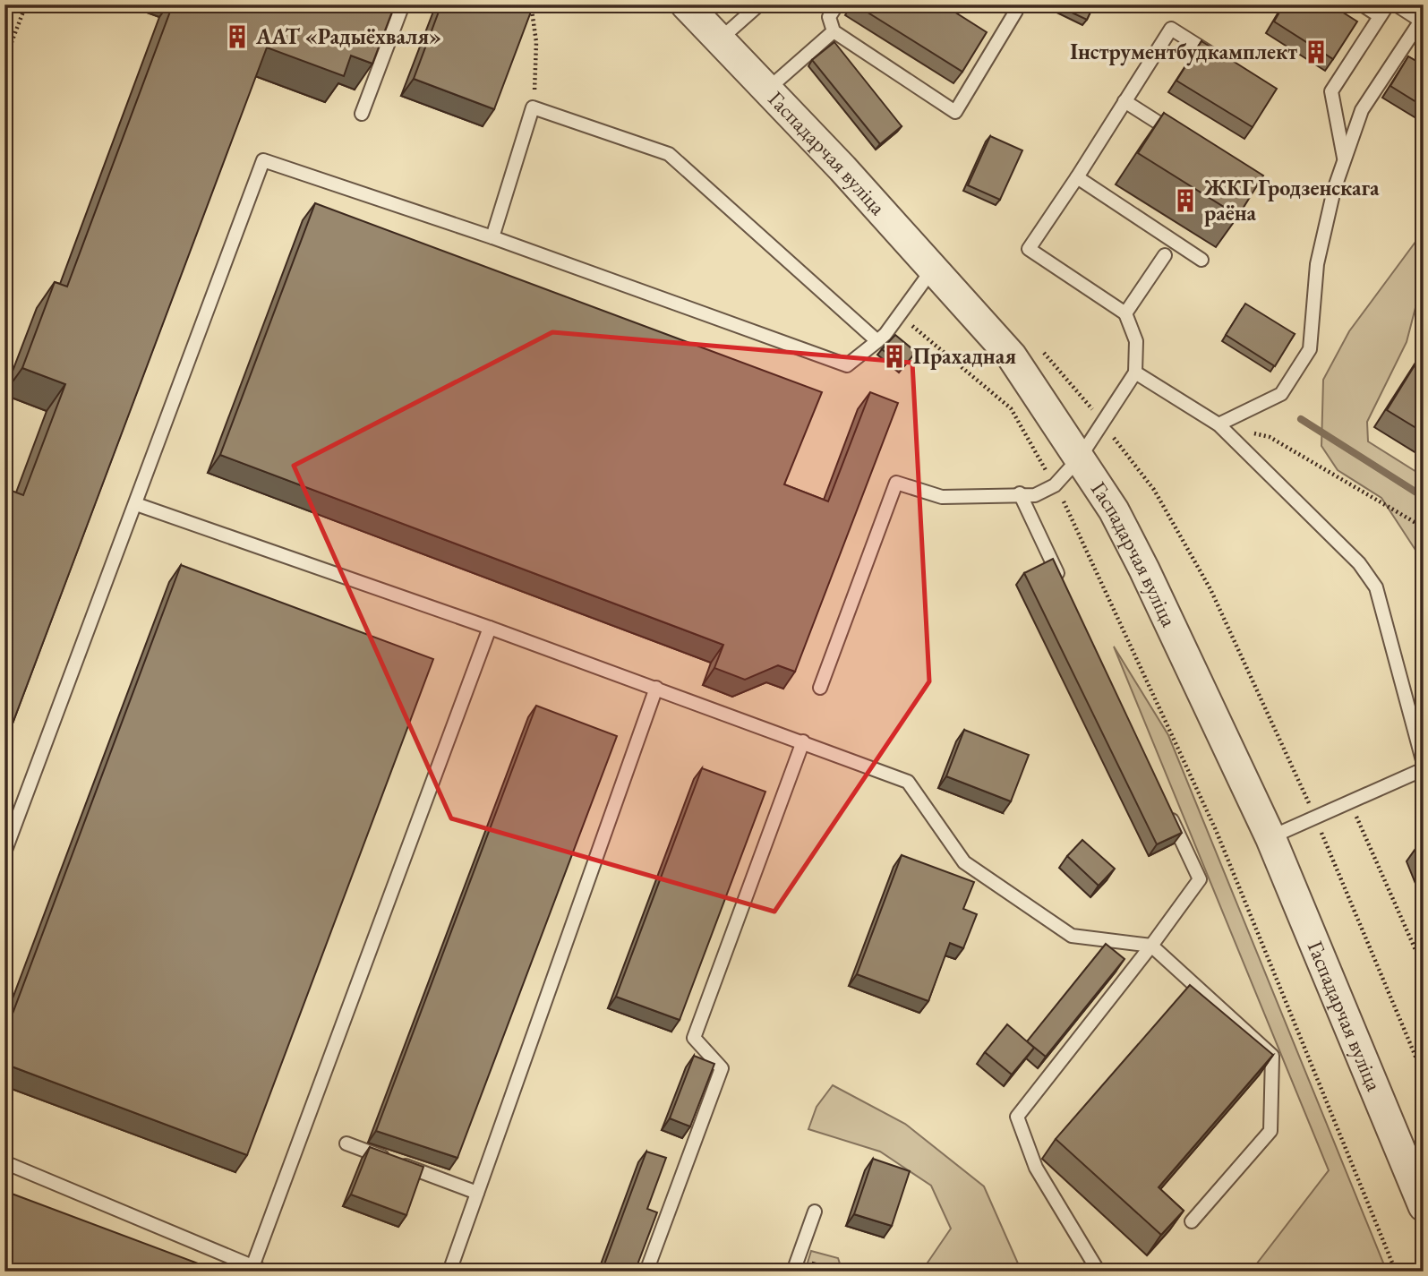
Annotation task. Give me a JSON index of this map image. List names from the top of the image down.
{
  "streets": {
    "street": ["Гаспадарчая вуліца"]
  },
  "places": {
    "building": [
      "ААТ «Радыёхваля»",
      "Інструментбудкамплект",
      "ЖКГ Гродзенскага раёна",
      "Прахадная"
    ]
  }
}
